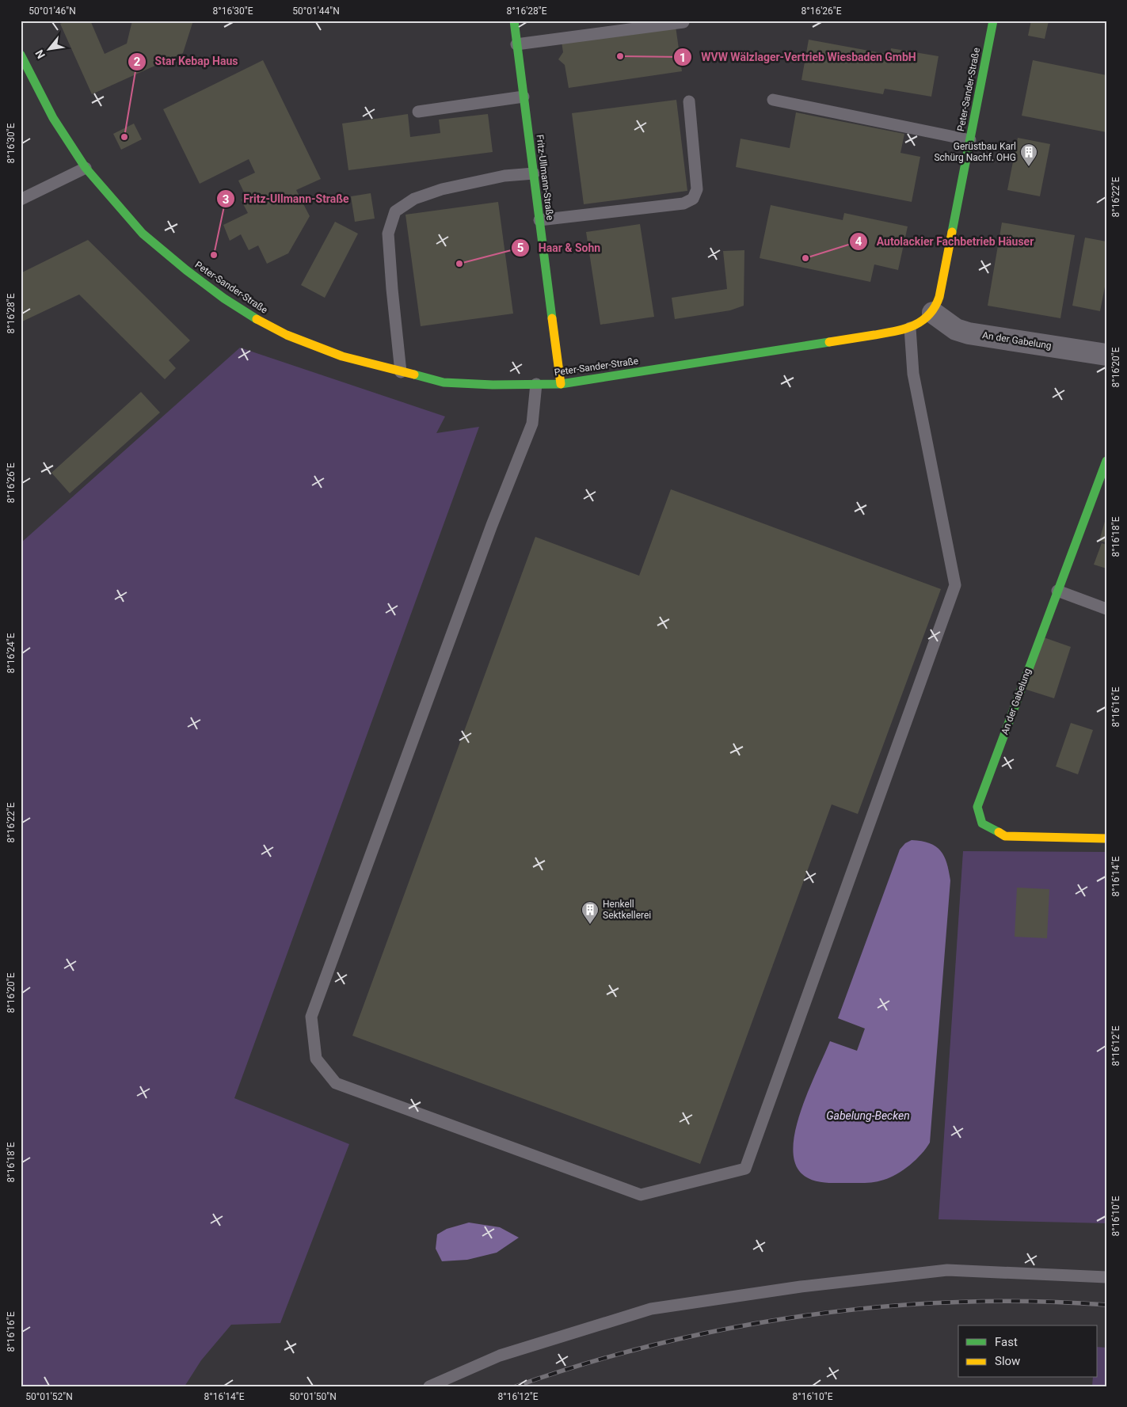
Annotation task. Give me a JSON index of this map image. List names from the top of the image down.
{
  "streets": {
    "street": ["Peter-Sander-Straße", "Fritz-Ullmann-Straße", "An der Gabelung"]
  },
  "crossings": [
    ["Peter-Sander-Straße", "Fritz-Ullmann-Straße"],
    ["Peter-Sander-Straße", "An der Gabelung"]
  ],
  "water": ["Gabelung-Becken"],
  "places": {
    "other": [
      "WVW Wälzlager-Vertrieb Wiesbaden GmbH",
      "Star Kebap Haus",
      "Fritz-Ullmann-Straße",
      "Autolackier Fachbetrieb Häuser",
      "Haar & Sohn"
    ],
    "building": ["Gerüstbau Karl Schürg Nachf. OHG", "Henkell Sektkellerei"]
  },
  "legend": ["Fast", "Slow"],
  "north": "bottom left",
  "coordinates": [
    "50°01'46\"N",
    "8°16'30\"E",
    "50°01'44\"N",
    "8°16'28\"E",
    "8°16'26\"E",
    "8°16'22\"E",
    "8°16'20\"E",
    "8°16'18\"E",
    "8°16'24\"E",
    "8°16'16\"E",
    "8°16'14\"E",
    "8°16'12\"E",
    "8°16'10\"E",
    "50°01'52\"N",
    "50°01'50\"N"
  ]
}
